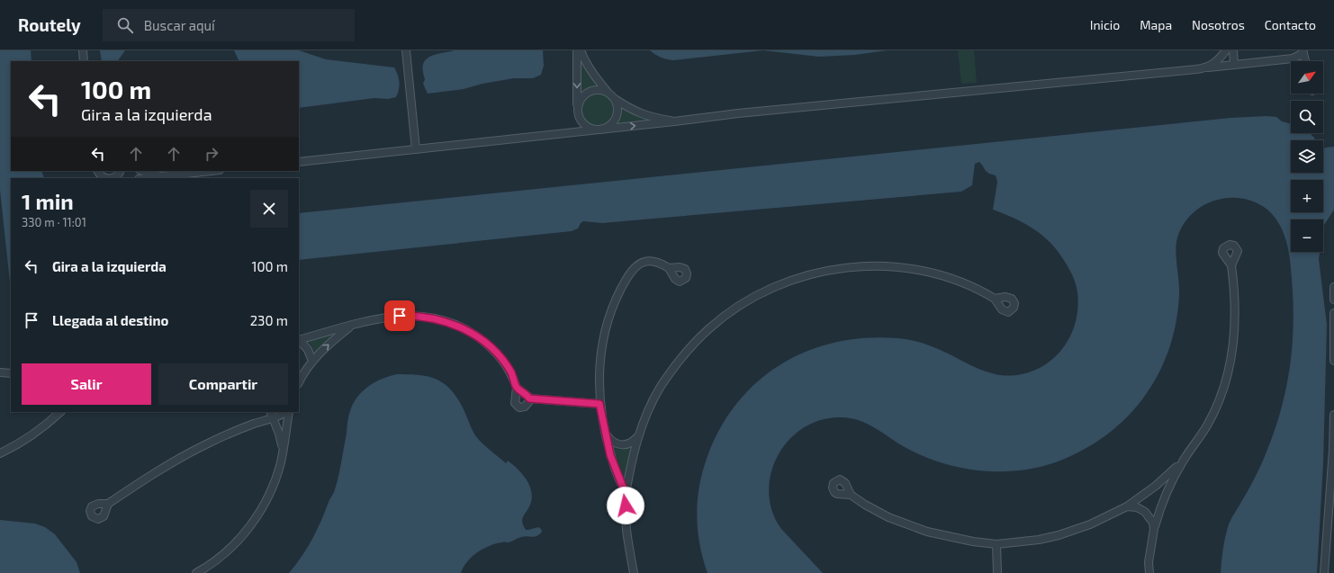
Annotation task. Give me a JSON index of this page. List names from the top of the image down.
{
  "north": "top right",
  "page": {
    "header": "Routely",
    "search": "Buscar aquí",
    "nav": [
      "Inicio",
      "Mapa",
      "Nosotros",
      "Contacto"
    ],
    "map_buttons": ["+", "−"],
    "turn": ["100 m", "Gira a la izquierda"],
    "heading": ["1 min", "330 m · 11:01"],
    "list": [
      {
        "name": "Gira a la izquierda",
        "value": "100 m"
      },
      {
        "name": "Llegada al destino",
        "value": "230 m"
      }
    ],
    "buttons": ["Salir", "Compartir"]
  }
}
